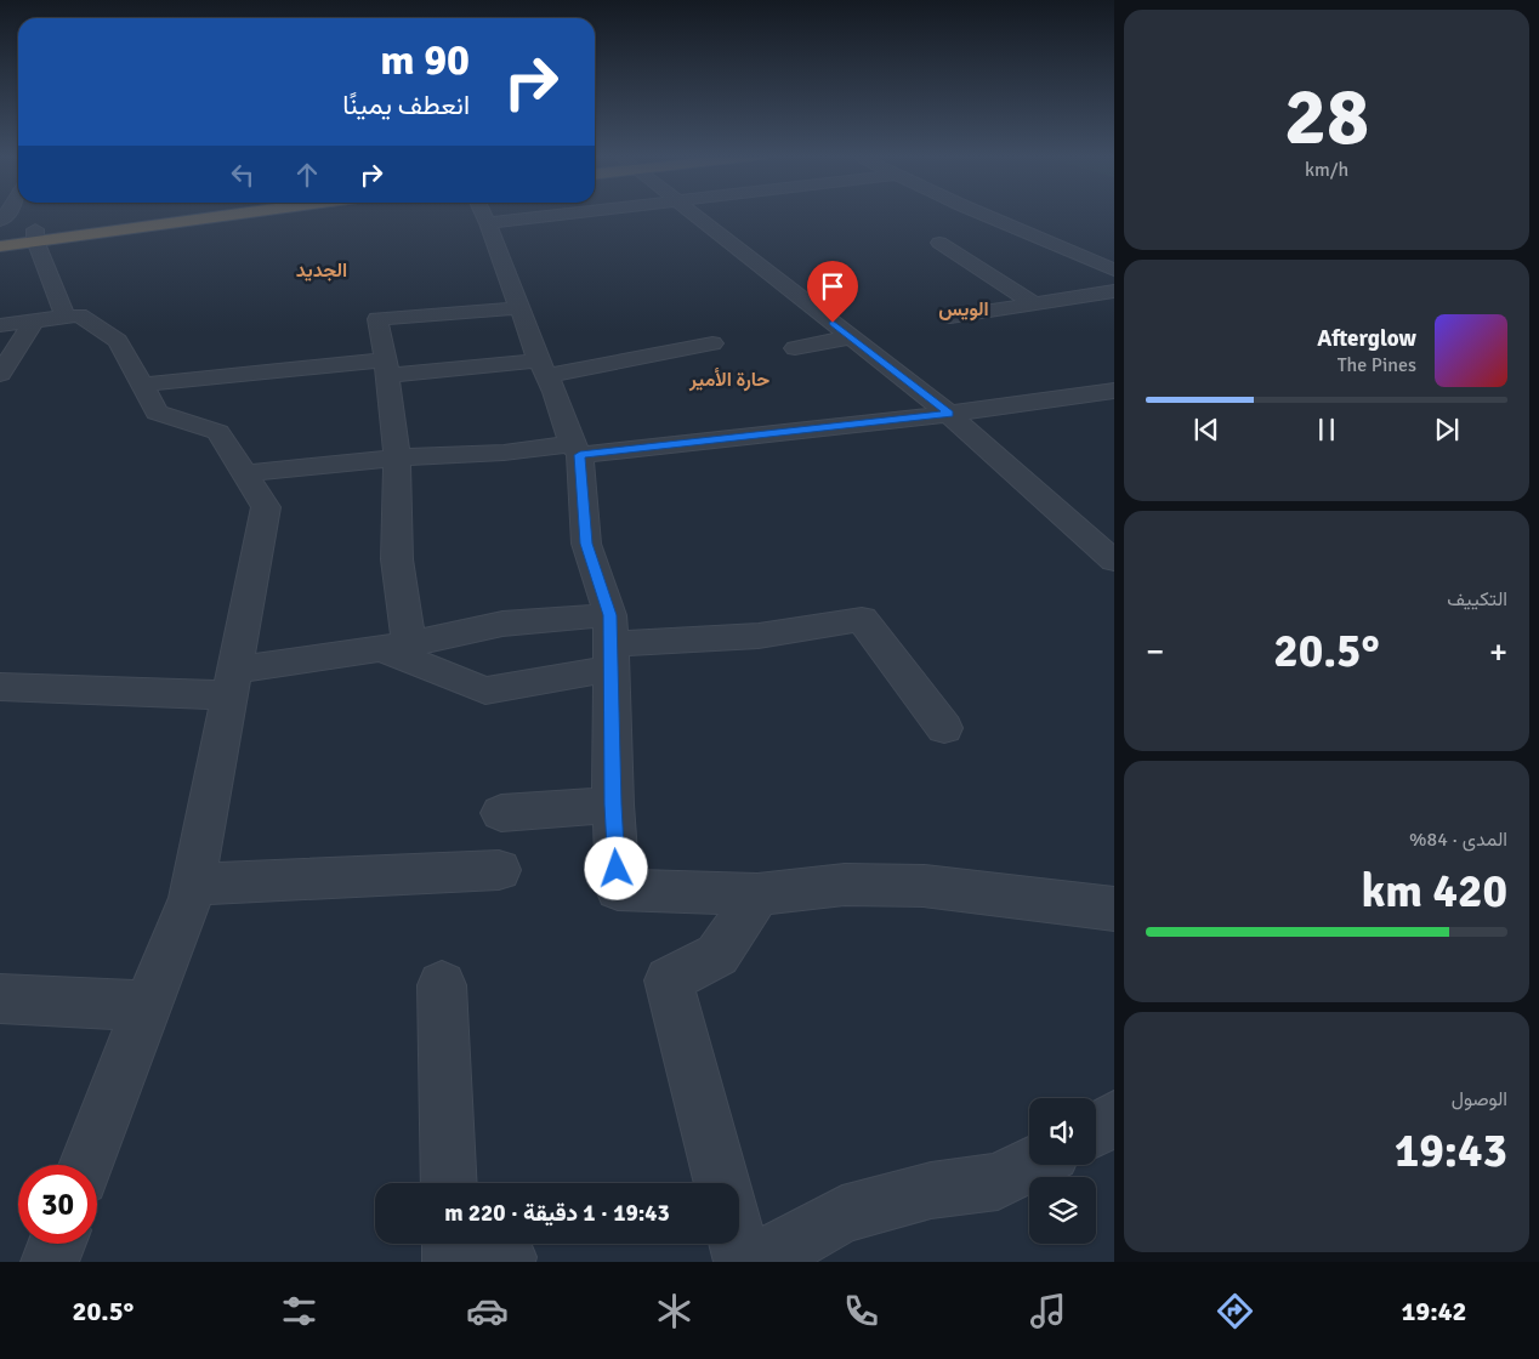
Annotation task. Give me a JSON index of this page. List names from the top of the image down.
{
  "districts": ["الجديد", "الويس", "حارة الأمير"],
  "page": {
    "tile": [
      ["28", "km/h"],
      "التكييف",
      ["المدى · 84%", "420 km"],
      ["الوصول", "19:43"]
    ],
    "turn": ["90 m", "انعطف يمينًا"],
    "song": ["Afterglow", "The Pines"],
    "heat": ["−", "20.5°", "+"],
    "limit": "30",
    "trip": "19:43 · 1 دقيقة · 220 m",
    "tabs": ["19:42", "20.5°"]
  }
}
